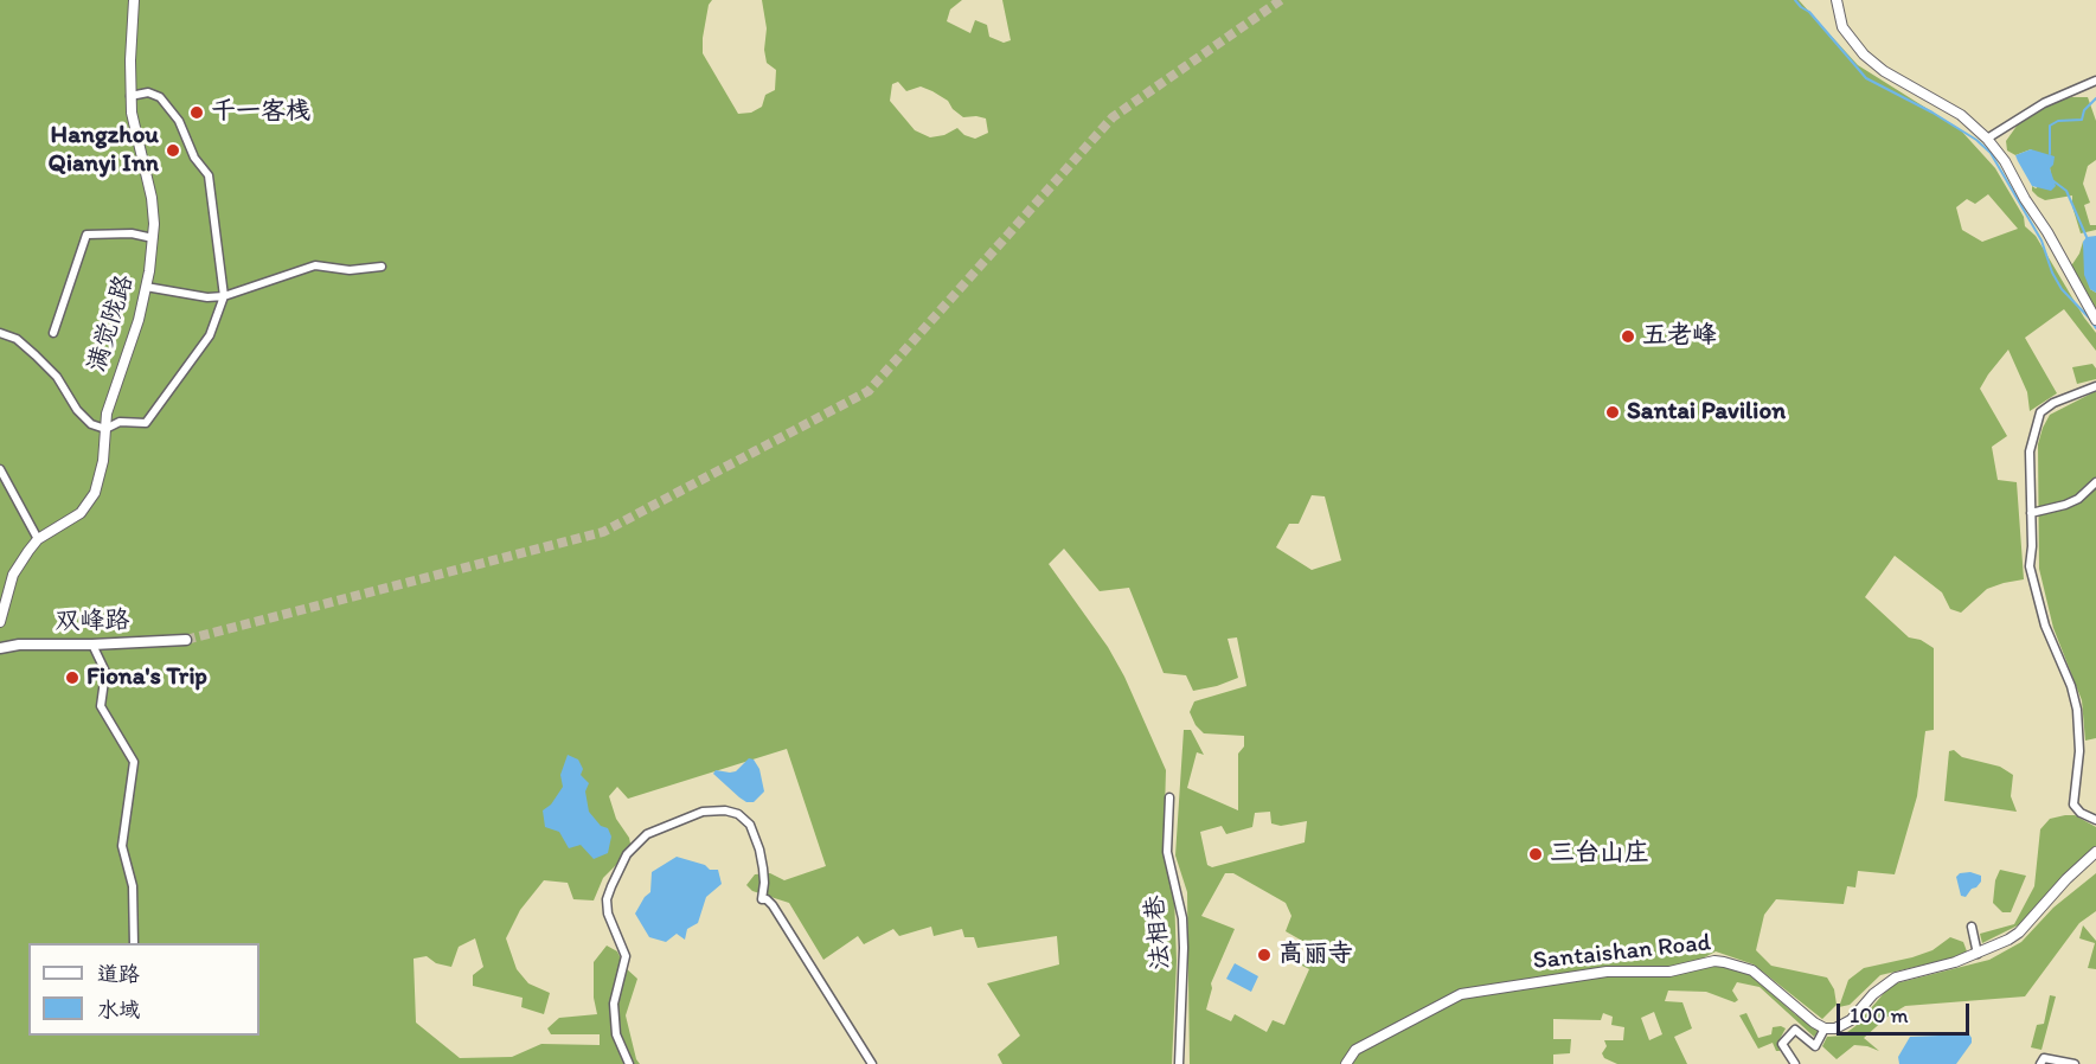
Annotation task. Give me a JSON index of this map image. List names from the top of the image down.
{
  "streets": {
    "main road": ["双峰路"],
    "street": ["满觉陇路", "法相巷", "Santaishan Road"]
  },
  "places": [
    "千一客栈",
    "Hangzhou Qianyi Inn",
    "五老峰",
    "Santai Pavilion",
    "Fiona's Trip",
    "三台山庄",
    "高丽寺"
  ],
  "legend": ["道路", "水域"],
  "scale_bar": "100 m"
}
